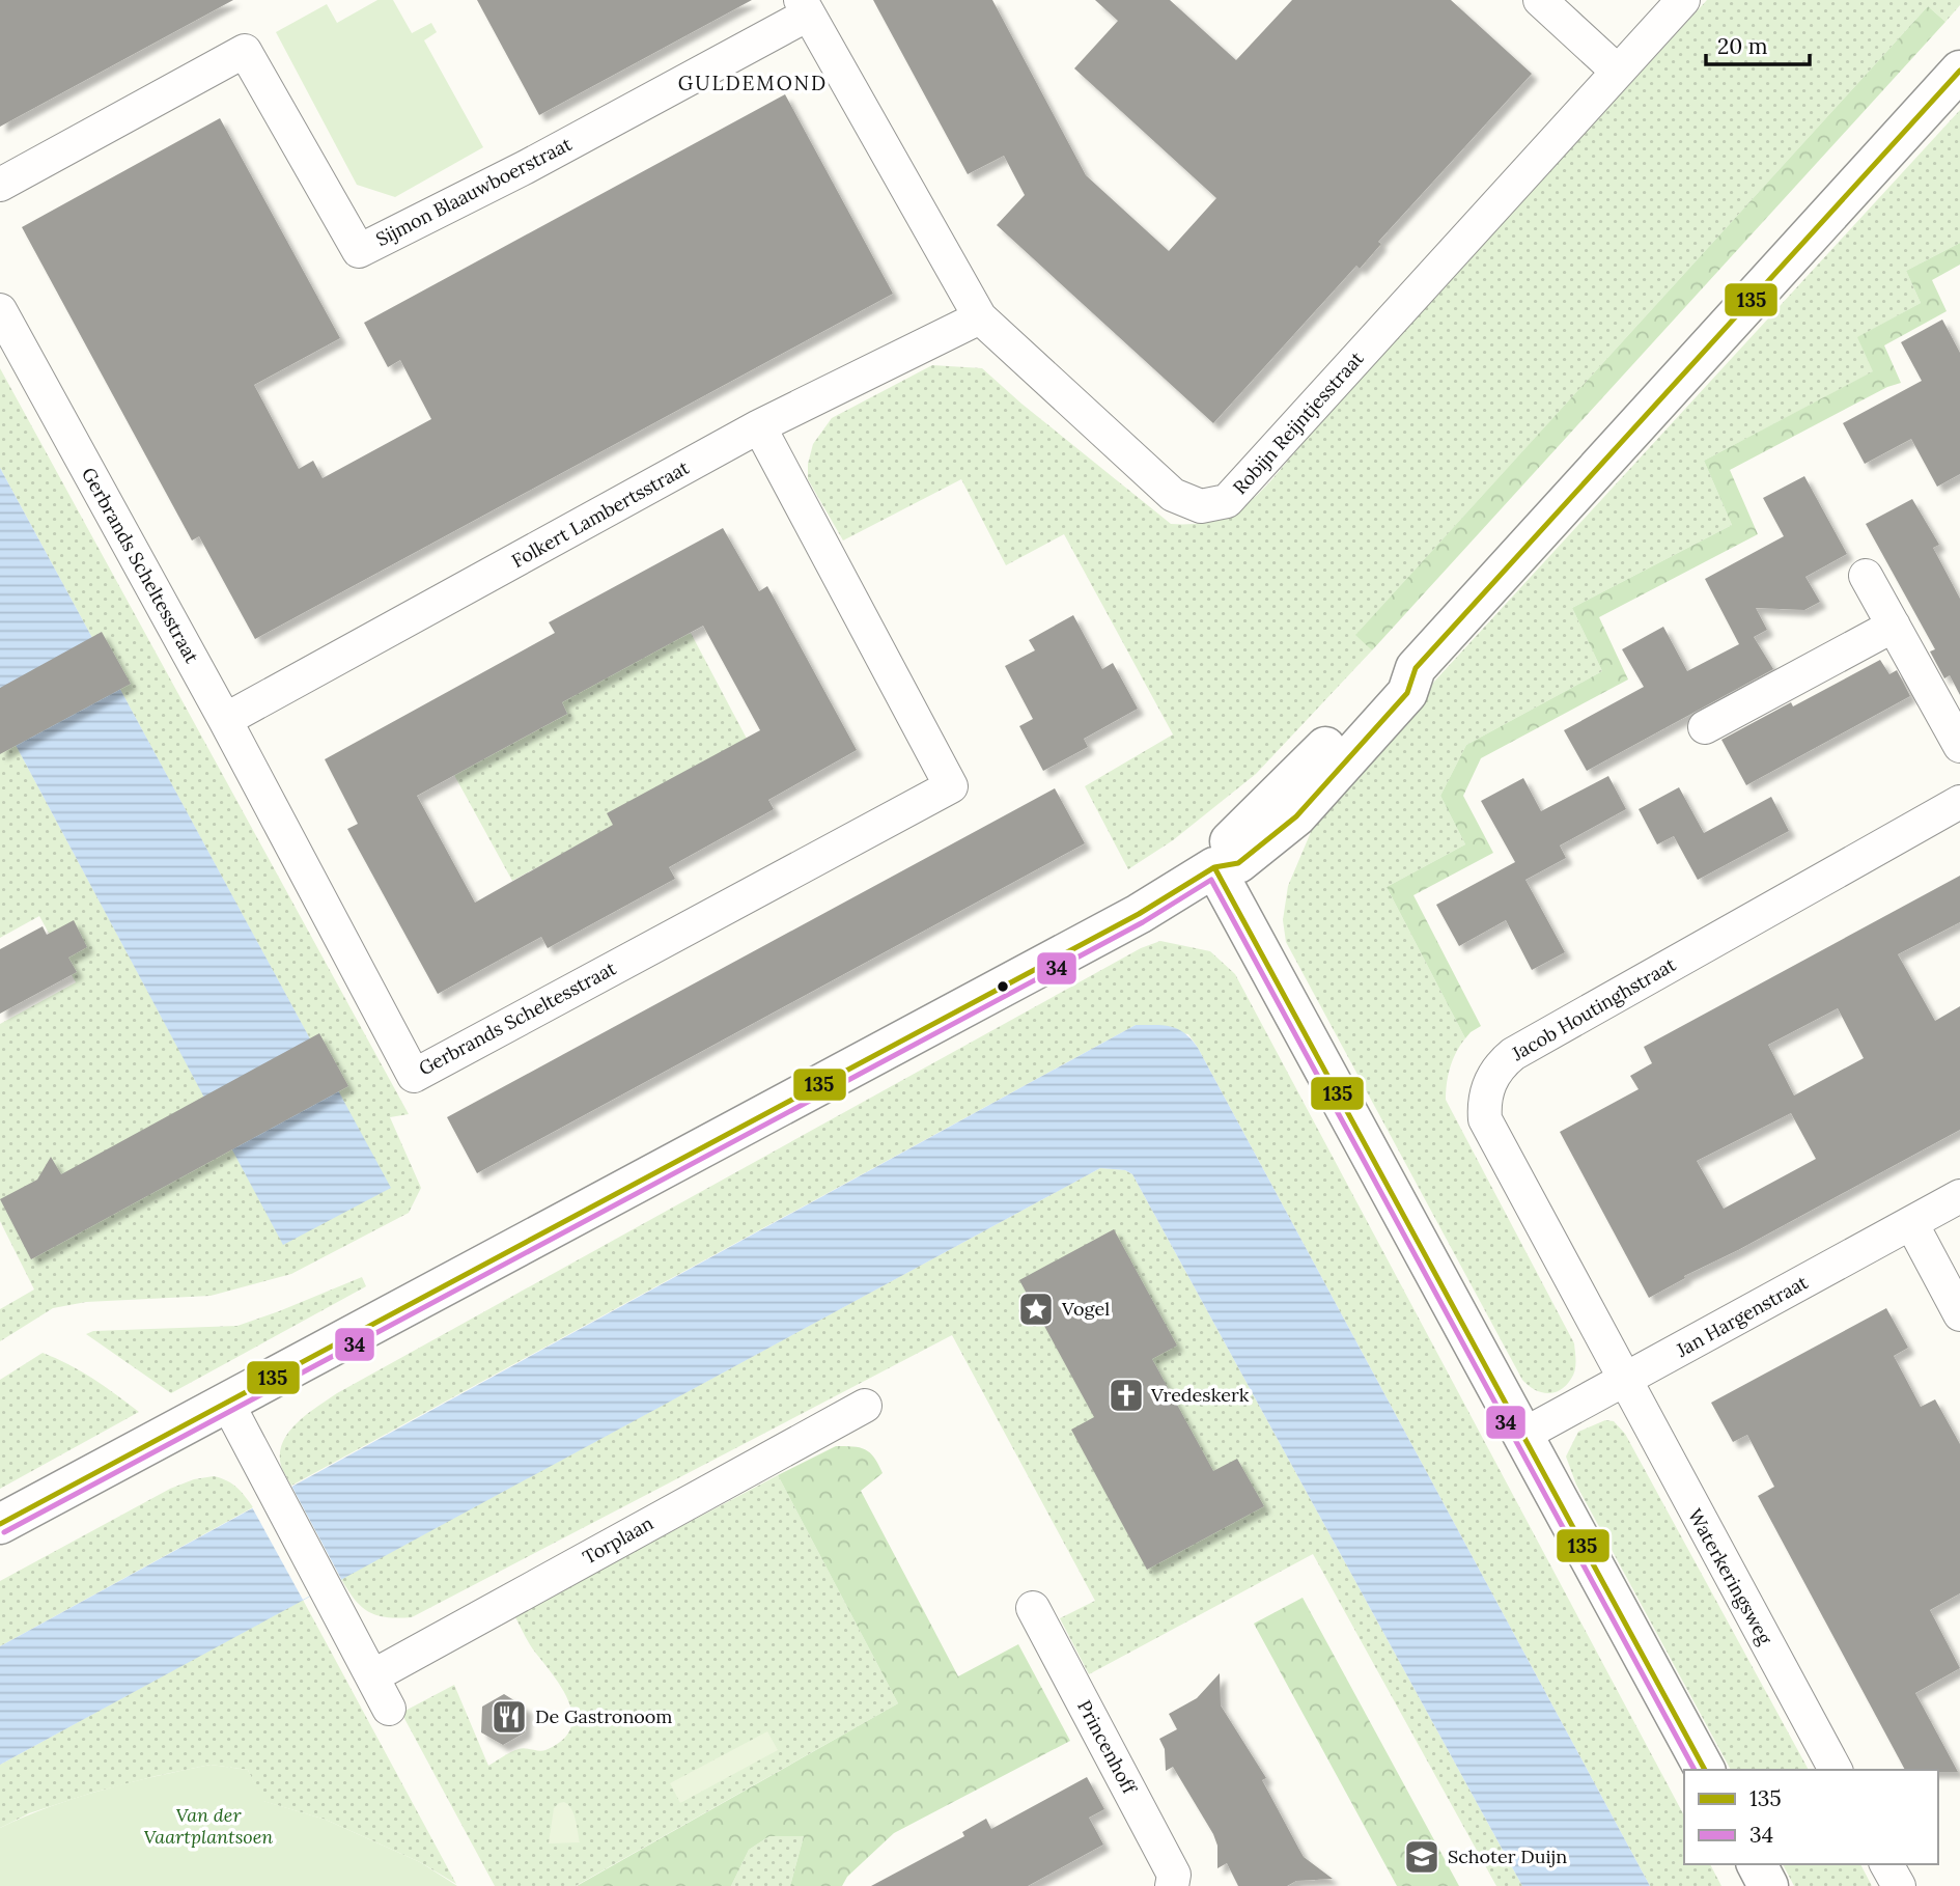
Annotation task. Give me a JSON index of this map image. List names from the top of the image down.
{
  "streets": {
    "street": [
      "Sijmon Blaauwboerstraat",
      "Robijn Reijntjesstraat",
      "Folkert Lambertsstraat",
      "Gerbrands Scheltesstraat",
      "Jacob Houtinghstraat",
      "Jan Hargenstraat",
      "Torplaan",
      "Waterkeringsweg",
      "Princenhoff"
    ]
  },
  "crossings": [
    ["Sijmon Blaauwboerstraat", "Robijn Reijntjesstraat"],
    ["Robijn Reijntjesstraat", "Folkert Lambertsstraat"],
    ["Folkert Lambertsstraat", "Gerbrands Scheltesstraat"],
    ["Jacob Houtinghstraat", "Jan Hargenstraat"],
    ["Jacob Houtinghstraat", "Waterkeringsweg"],
    ["Jan Hargenstraat", "Waterkeringsweg"]
  ],
  "districts": ["GULDEMOND"],
  "parks": ["Van der Vaartplantsoen"],
  "places": {
    "place": ["Vogel"],
    "church": ["Vredeskerk"],
    "restaurant": ["De Gastronoom"],
    "school or university": ["Schoter Duijn"]
  },
  "lines": ["transit line 135", "transit line 34"],
  "legend": ["135", "34"],
  "scale_bar": "20 m"
}
